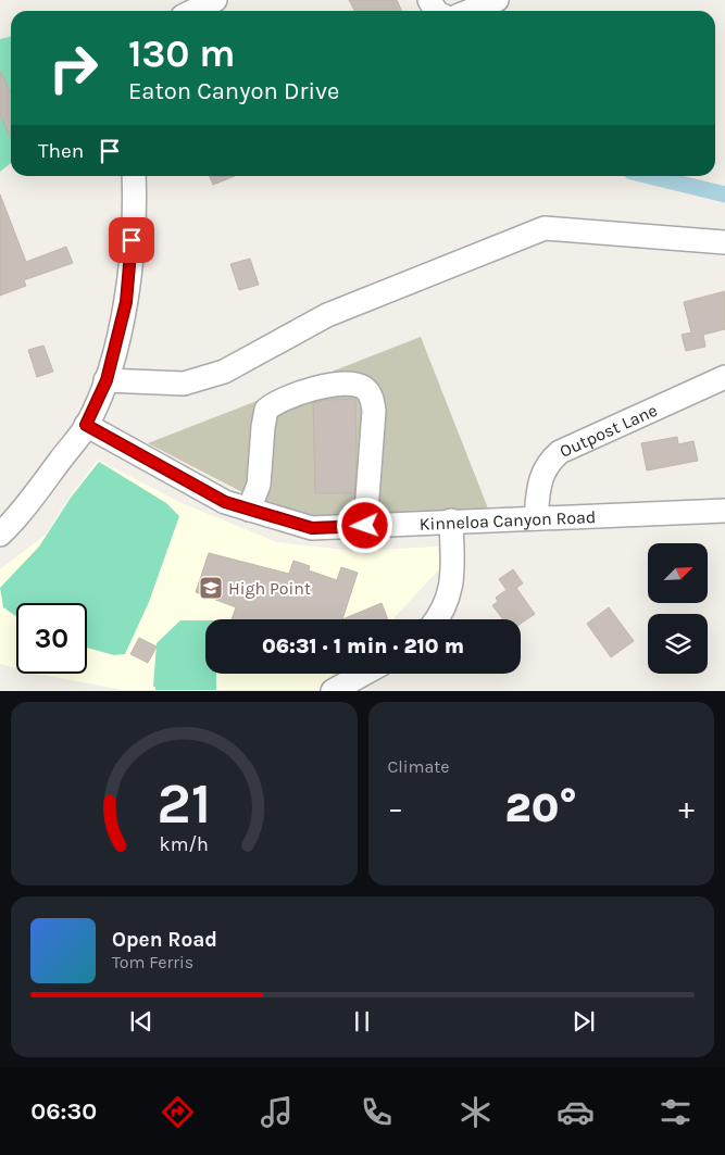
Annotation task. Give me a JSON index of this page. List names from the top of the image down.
{
  "streets": {
    "street": ["Outpost Lane", "Kinneloa Canyon Road"]
  },
  "crossings": [
    ["Outpost Lane", "Kinneloa Canyon Road"]
  ],
  "places": {
    "school or university": ["High Point"]
  },
  "north": "top right",
  "page": {
    "turn": ["130 m", "Eaton Canyon Drive"],
    "then": "Then",
    "limit": "30",
    "trip": "06:31 · 1 min · 210 m",
    "tile": "Climate",
    "heat": ["−", "20°", "+"],
    "song": ["Open Road", "Tom Ferris"],
    "tabs": "06:30",
    "gauge": ["21", "km/h"]
  }
}
